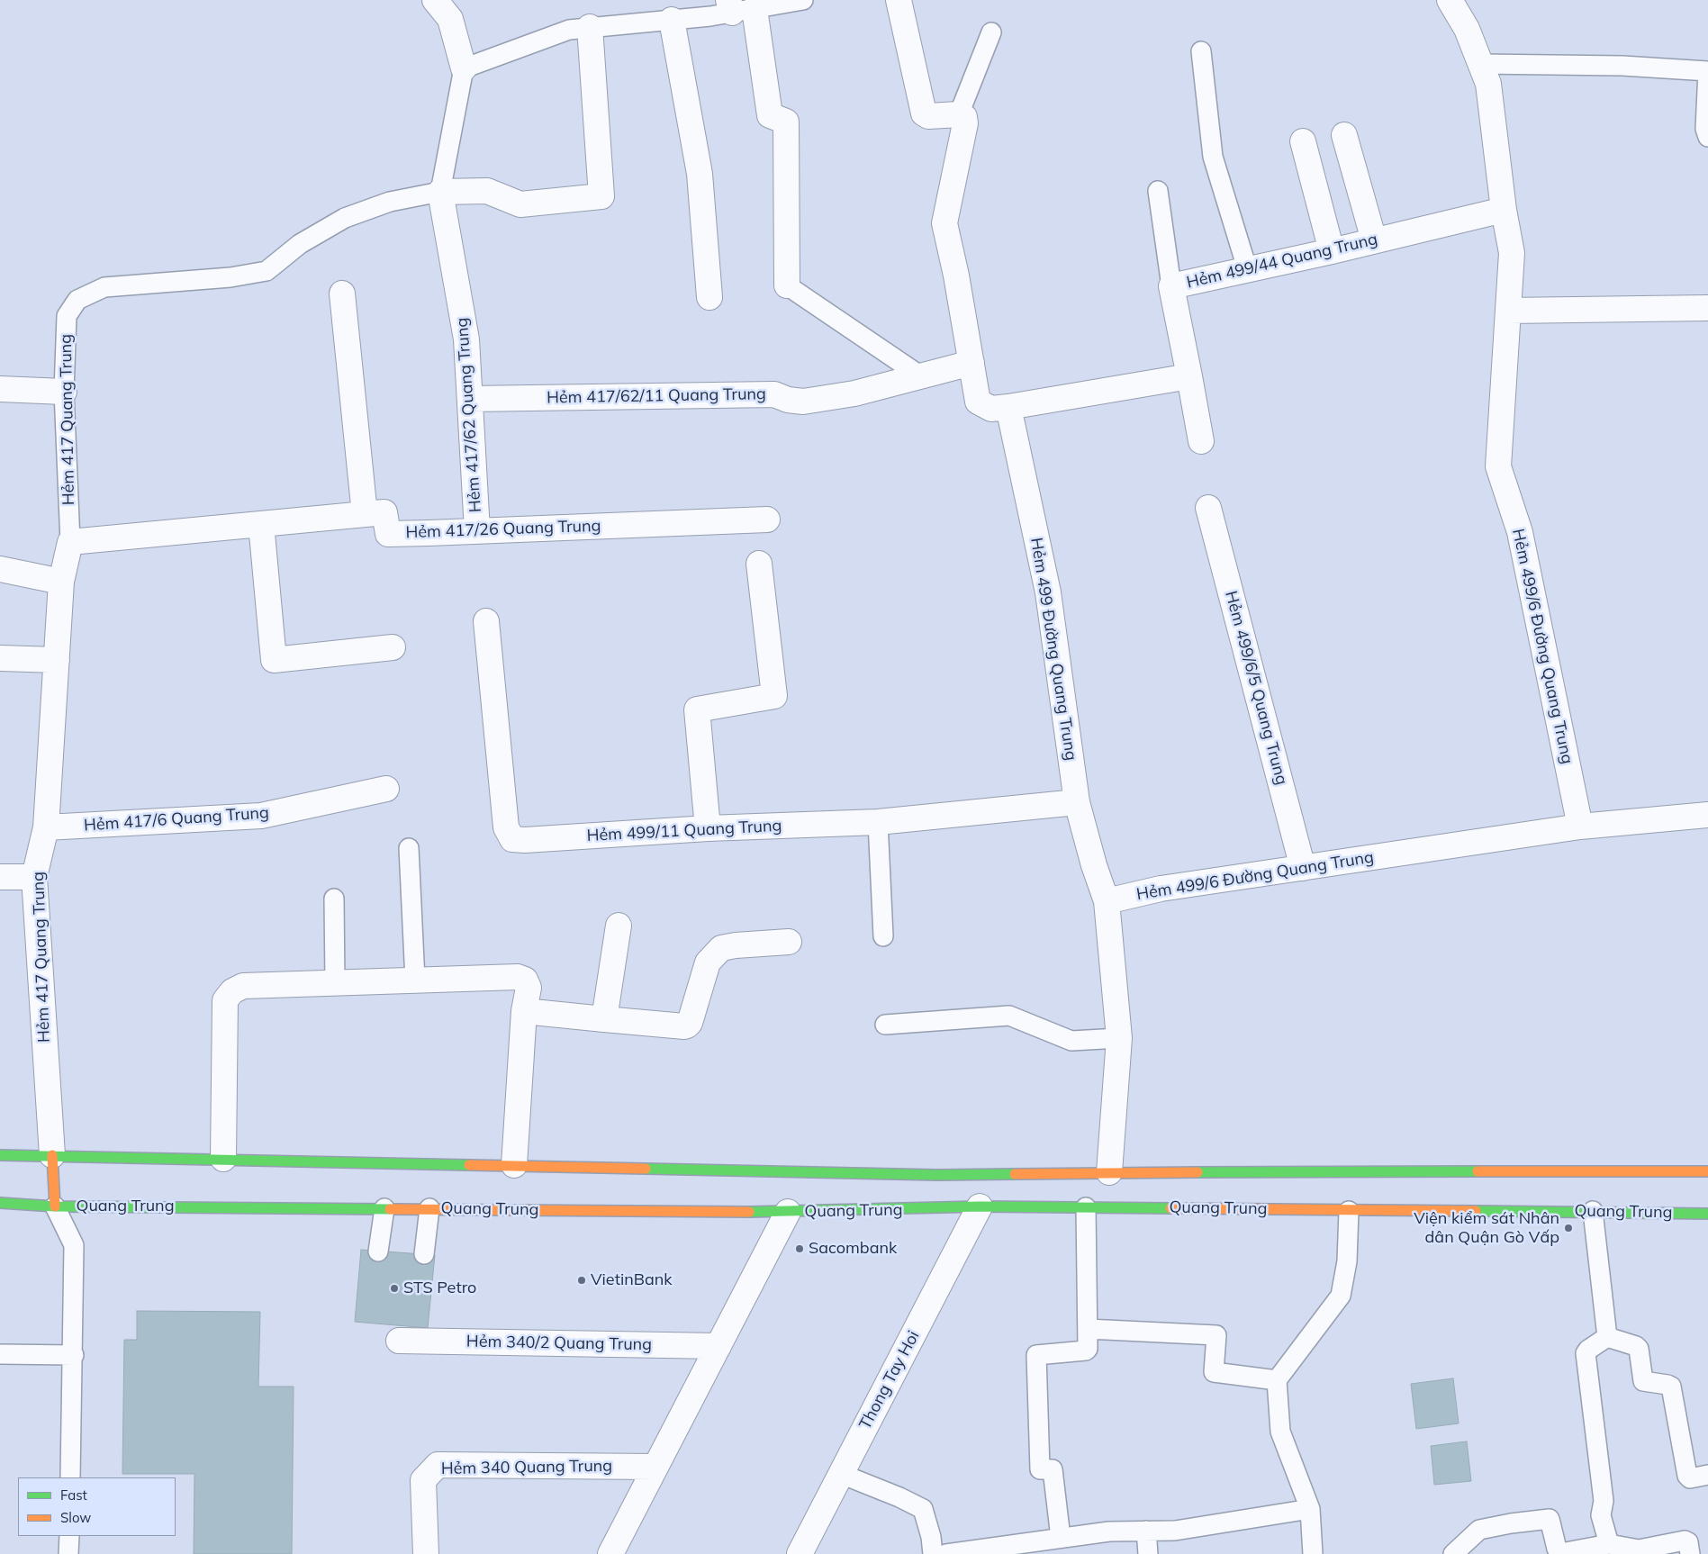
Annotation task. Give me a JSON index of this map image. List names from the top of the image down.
{
  "streets": {
    "main road": ["Quang Trung"],
    "street": [
      "Hẻm 499/44 Quang Trung",
      "Hẻm 417/62/11 Quang Trung",
      "Hẻm 417/62 Quang Trung",
      "Hẻm 417 Quang Trung",
      "Hẻm 417/26 Quang Trung",
      "Hẻm 499/6 Đường Quang Trung",
      "Hẻm 499 Đường Quang Trung",
      "Hẻm 499/6/5 Quang Trung",
      "Hẻm 417/6 Quang Trung",
      "Hẻm 499/11 Quang Trung",
      "Hẻm 340/2 Quang Trung",
      "Thong Tay Hoi",
      "Hẻm 340 Quang Trung"
    ]
  },
  "crossings": [
    ["Hẻm 499/44 Quang Trung", "Hẻm 499/6 Đường Quang Trung"],
    ["Hẻm 417/62/11 Quang Trung", "Hẻm 417/62 Quang Trung"],
    ["Hẻm 417/62 Quang Trung", "Hẻm 417 Quang Trung"],
    ["Hẻm 417/62 Quang Trung", "Hẻm 417/26 Quang Trung"],
    ["Hẻm 417 Quang Trung", "Hẻm 417/26 Quang Trung"],
    ["Hẻm 417 Quang Trung", "Hẻm 417/6 Quang Trung"],
    ["Hẻm 499/6 Đường Quang Trung", "Hẻm 499 Đường Quang Trung"],
    ["Hẻm 499/6 Đường Quang Trung", "Hẻm 499/6/5 Quang Trung"],
    ["Hẻm 499 Đường Quang Trung", "Hẻm 499/11 Quang Trung"],
    ["Quang Trung", "Thong Tay Hoi"]
  ],
  "places": [
    "Viện kiểm sát Nhân dân Quận Gò Vấp",
    "Sacombank",
    "VietinBank",
    "STS Petro"
  ],
  "legend": ["Fast", "Slow"]
}
